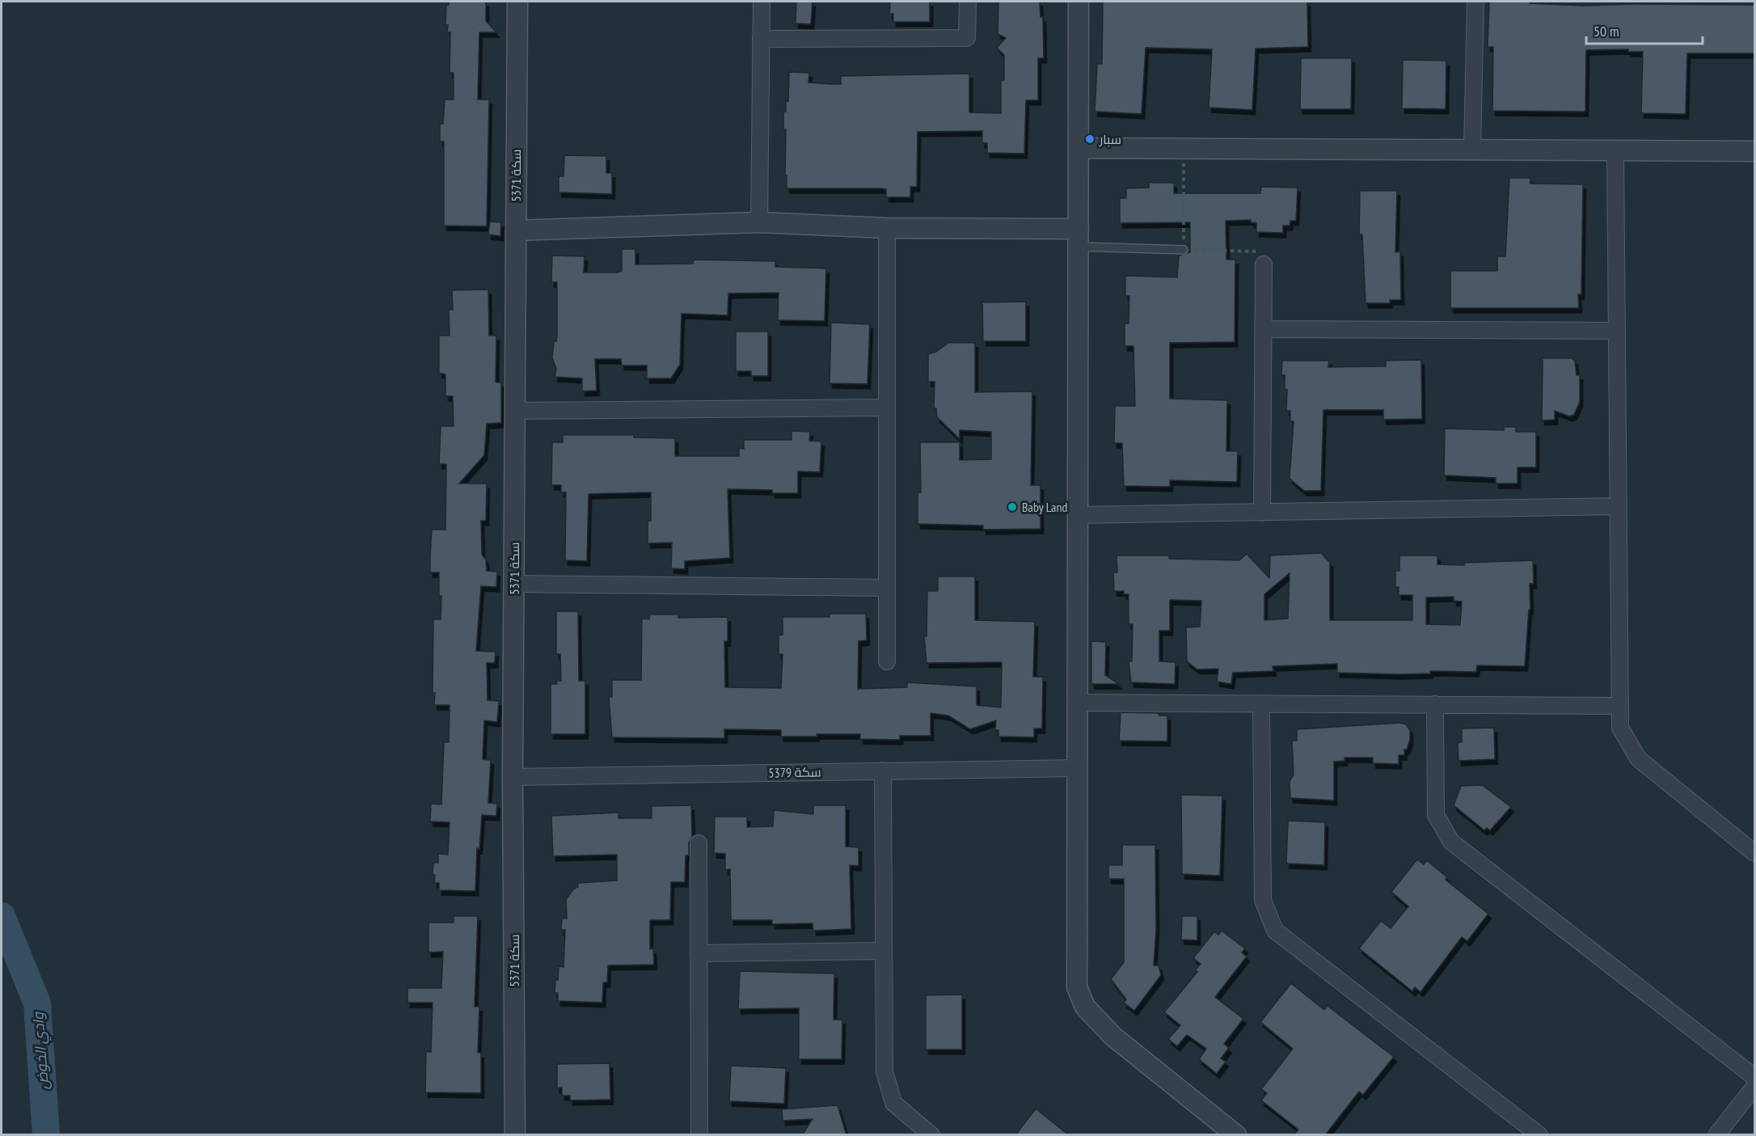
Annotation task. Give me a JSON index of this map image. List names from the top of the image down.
{
  "streets": {
    "street": ["سكة 5371", "سكة 5379"]
  },
  "crossings": [
    ["سكة 5371", "سكة 5379"]
  ],
  "water": ["وادي الخوض"],
  "places": ["سبار", "Baby Land"],
  "scale_bar": "50 m"
}
